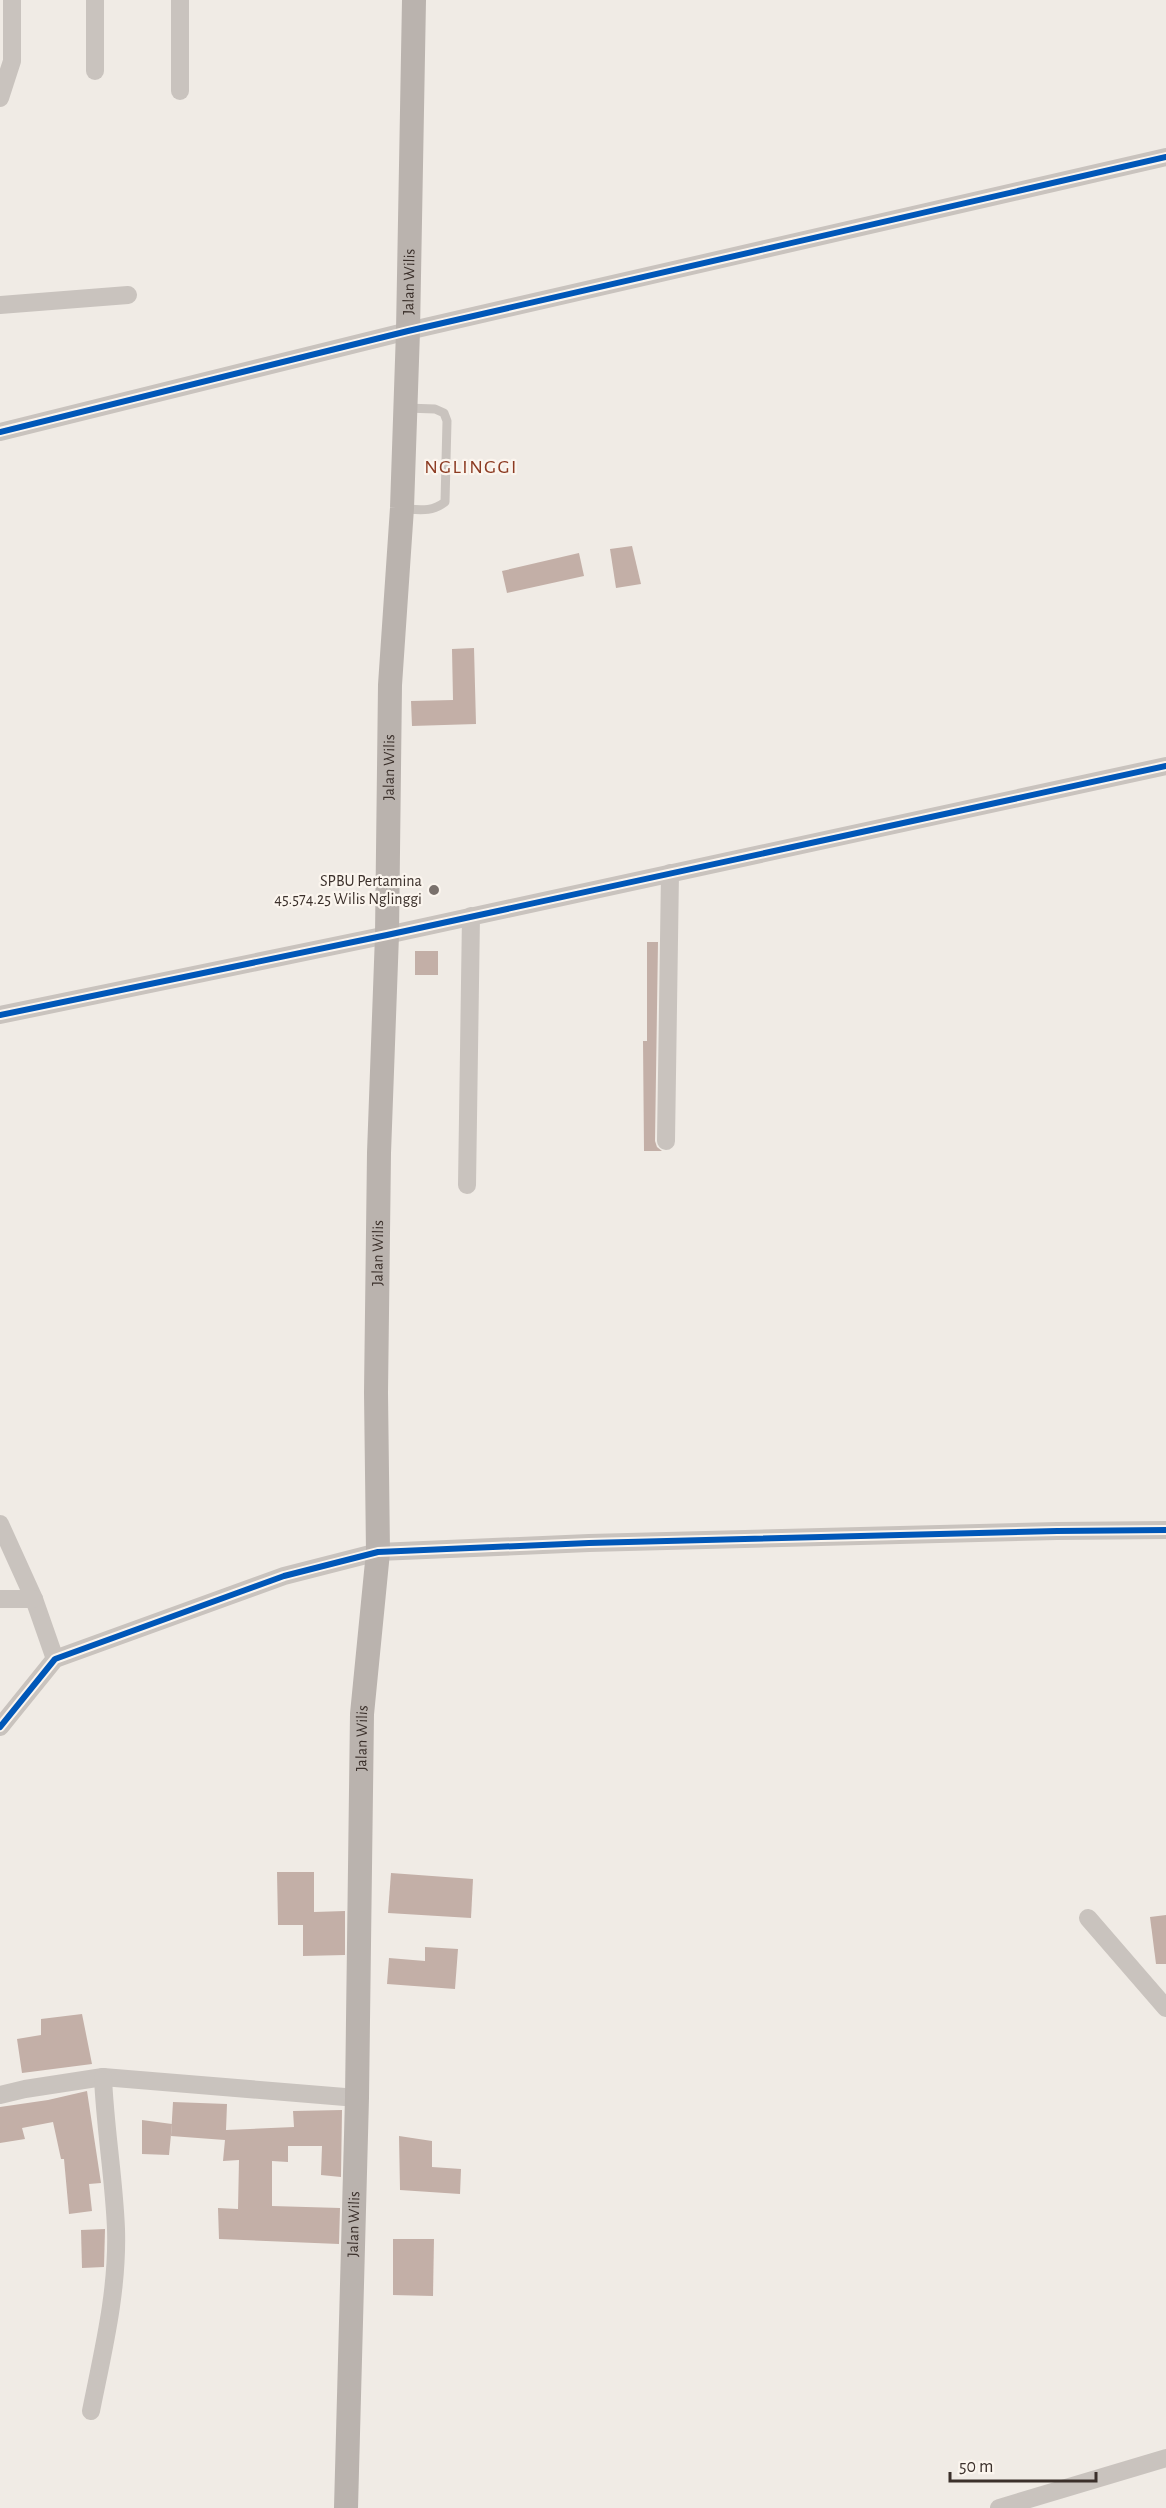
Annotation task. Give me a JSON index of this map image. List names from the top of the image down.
{
  "streets": {
    "main road": ["Jalan Wilis"]
  },
  "districts": ["NGLINGGI"],
  "places": ["SPBU Pertamina 45.574.25 Wilis Nglinggi"],
  "scale_bar": "50 m"
}
